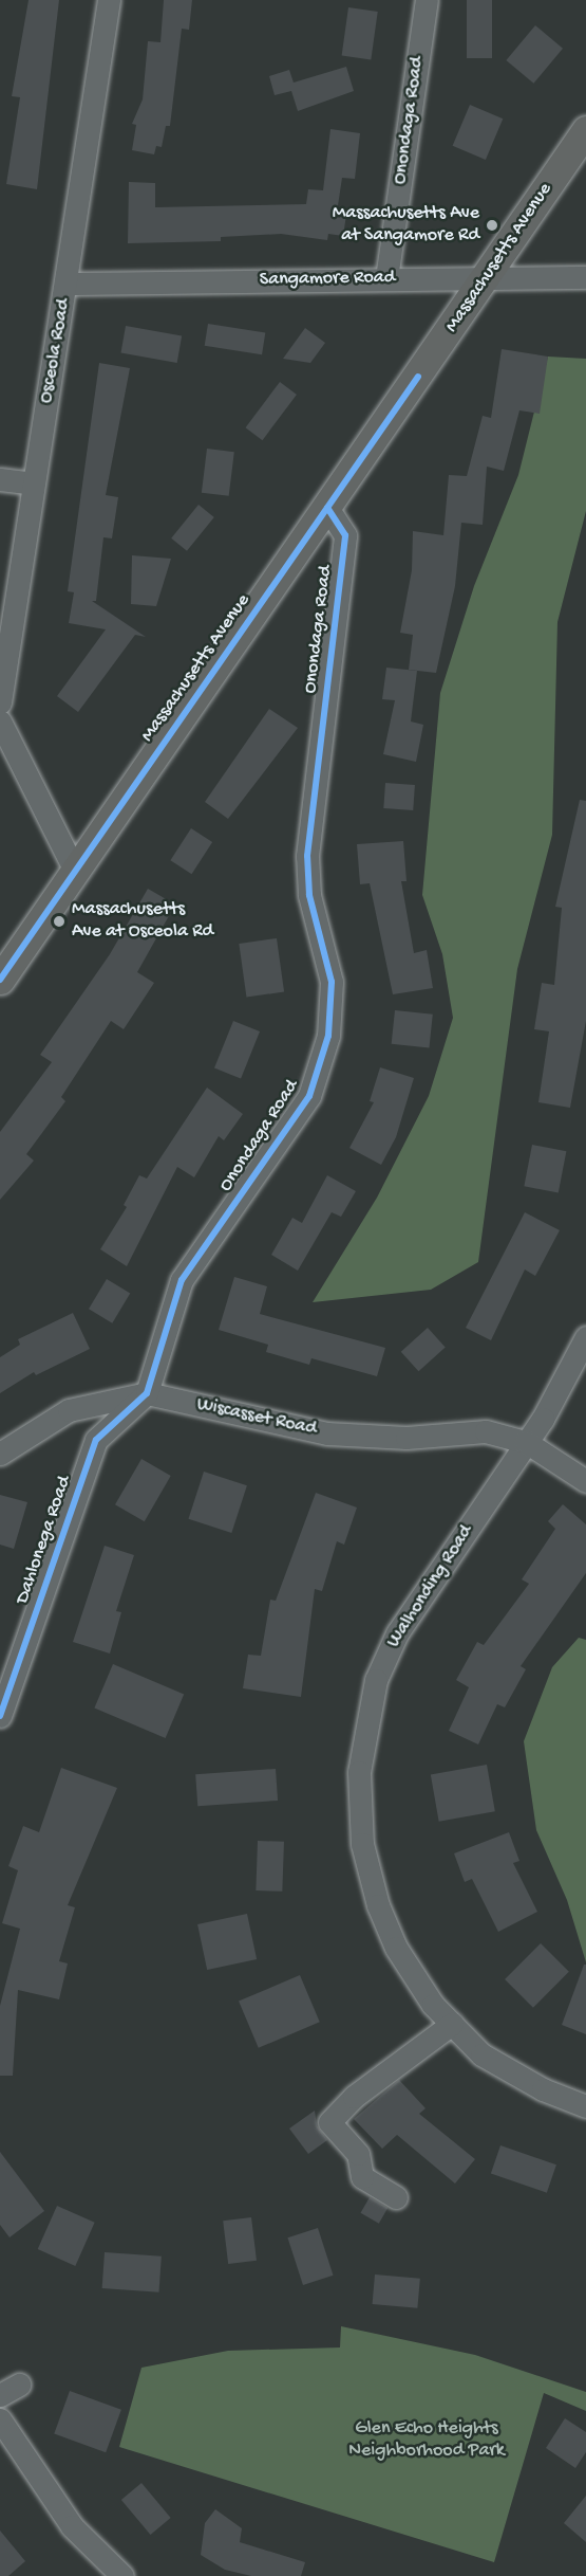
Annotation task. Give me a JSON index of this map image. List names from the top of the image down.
{
  "streets": {
    "main road": ["Massachusetts Avenue"],
    "street": [
      "Onondaga Road",
      "Sangamore Road",
      "Osceola Road",
      "Wiscasset Road",
      "Dahlonega Road",
      "Walhonding Road"
    ]
  },
  "crossings": [
    ["Onondaga Road", "Massachusetts Avenue"],
    ["Onondaga Road", "Sangamore Road"],
    ["Onondaga Road", "Wiscasset Road"],
    ["Onondaga Road", "Dahlonega Road"],
    ["Massachusetts Avenue", "Sangamore Road"],
    ["Sangamore Road", "Osceola Road"],
    ["Wiscasset Road", "Dahlonega Road"],
    ["Wiscasset Road", "Walhonding Road"]
  ],
  "parks": ["Glen Echo Heights Neighborhood Park"],
  "places": ["Massachusetts Ave at Sangamore Rd", "Massachusetts Ave at Osceola Rd"]
}
